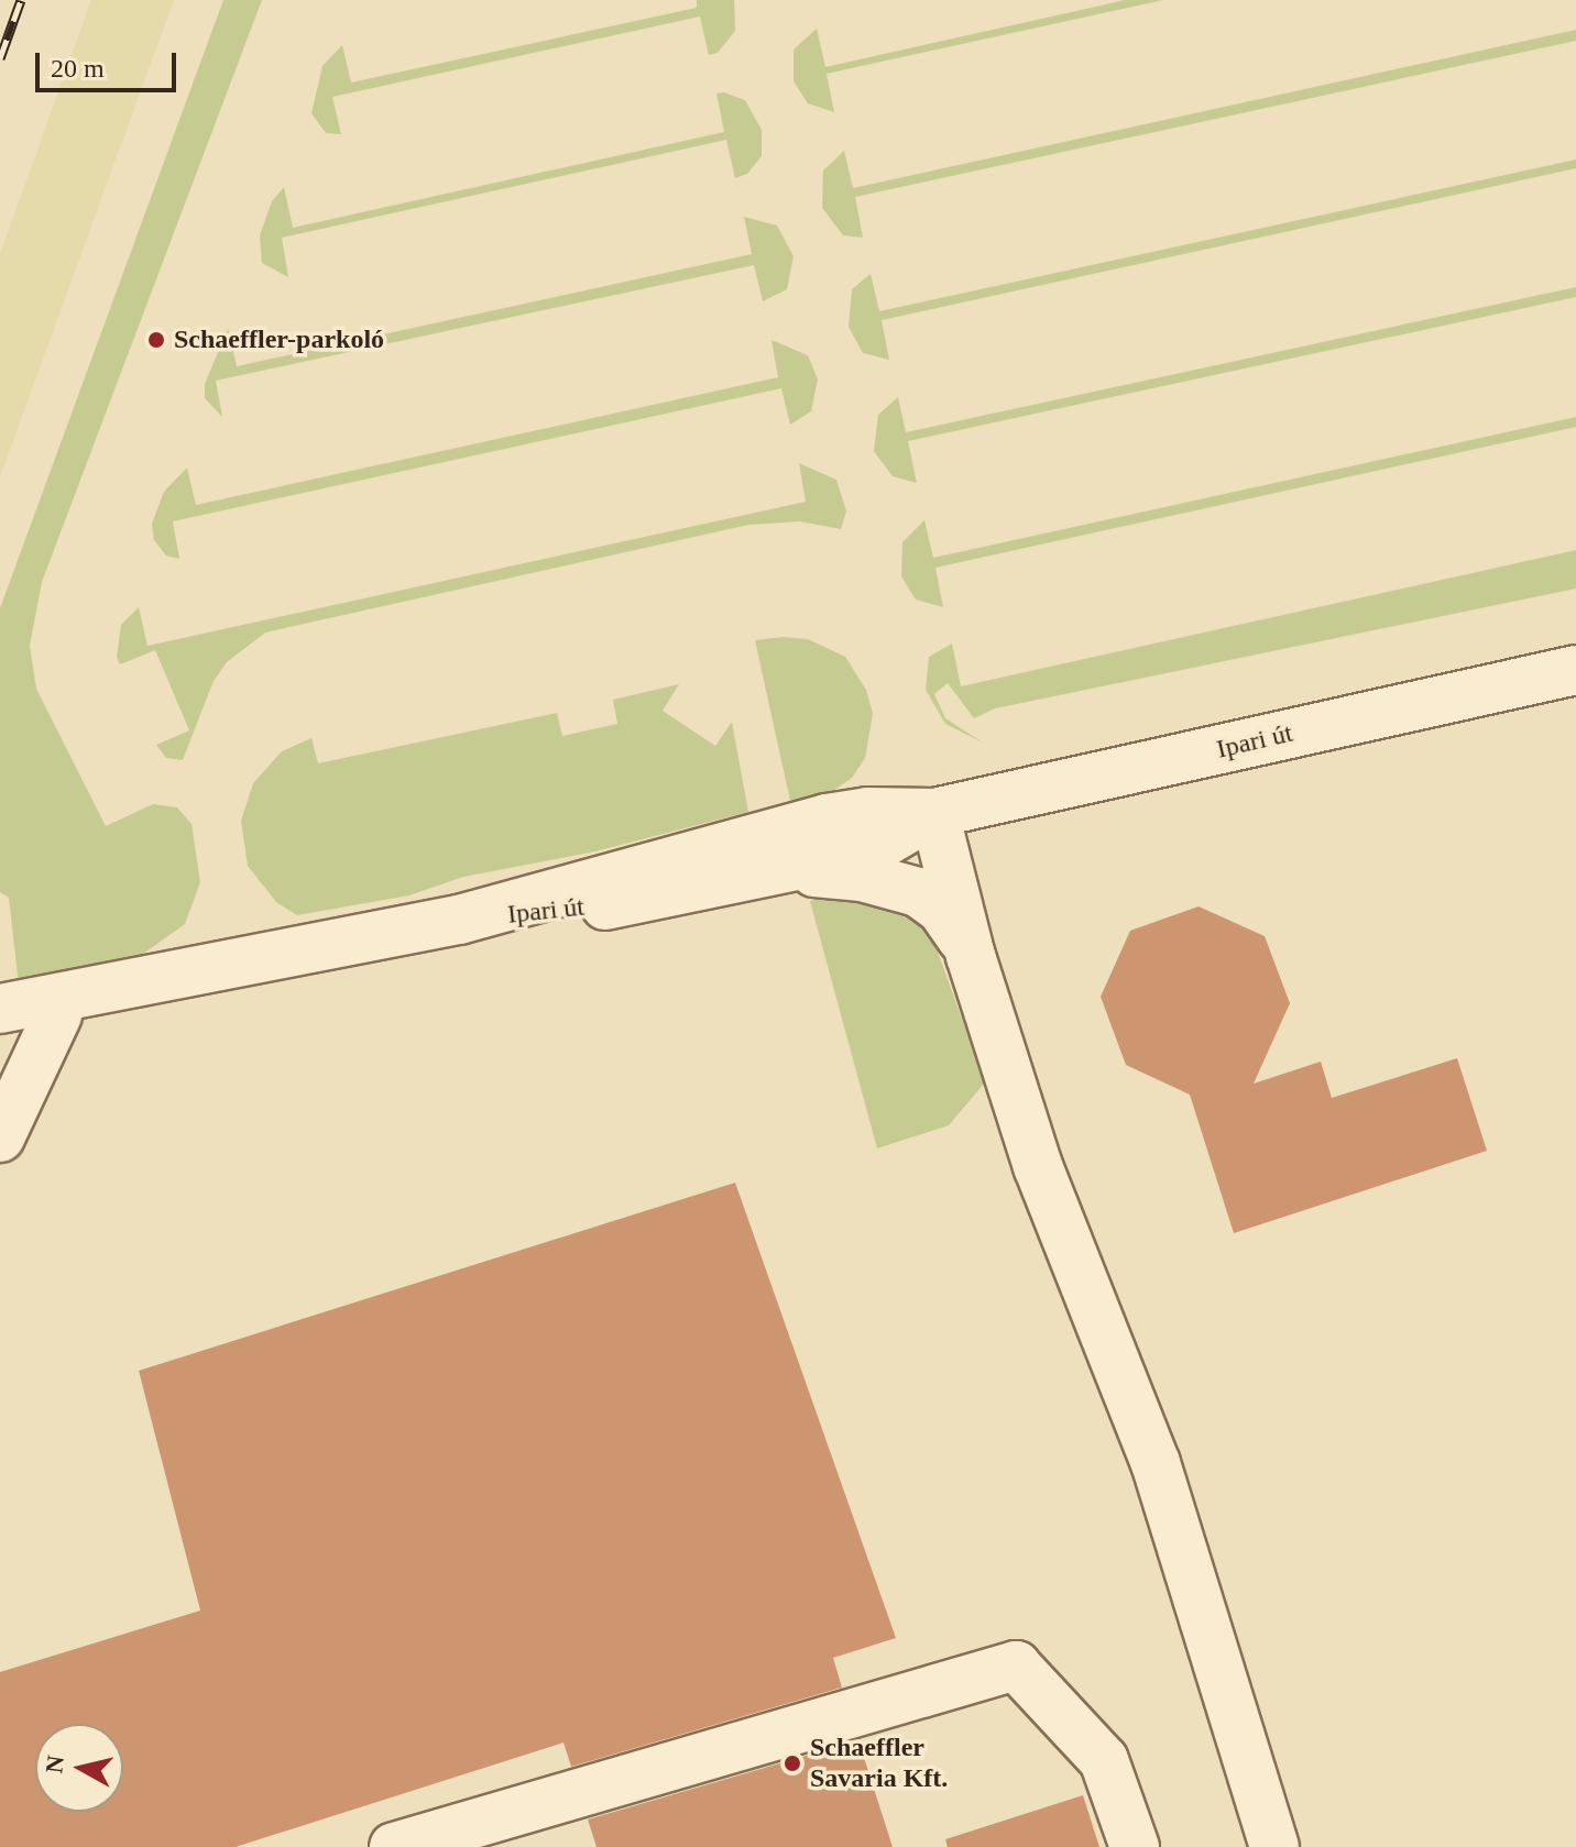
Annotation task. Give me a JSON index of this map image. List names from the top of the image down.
{
  "streets": {
    "street": ["Ipari út"]
  },
  "places": ["Schaeffler-parkoló", "Schaeffler Savaria Kft."],
  "scale_bar": "20 m",
  "north": "left"
}
